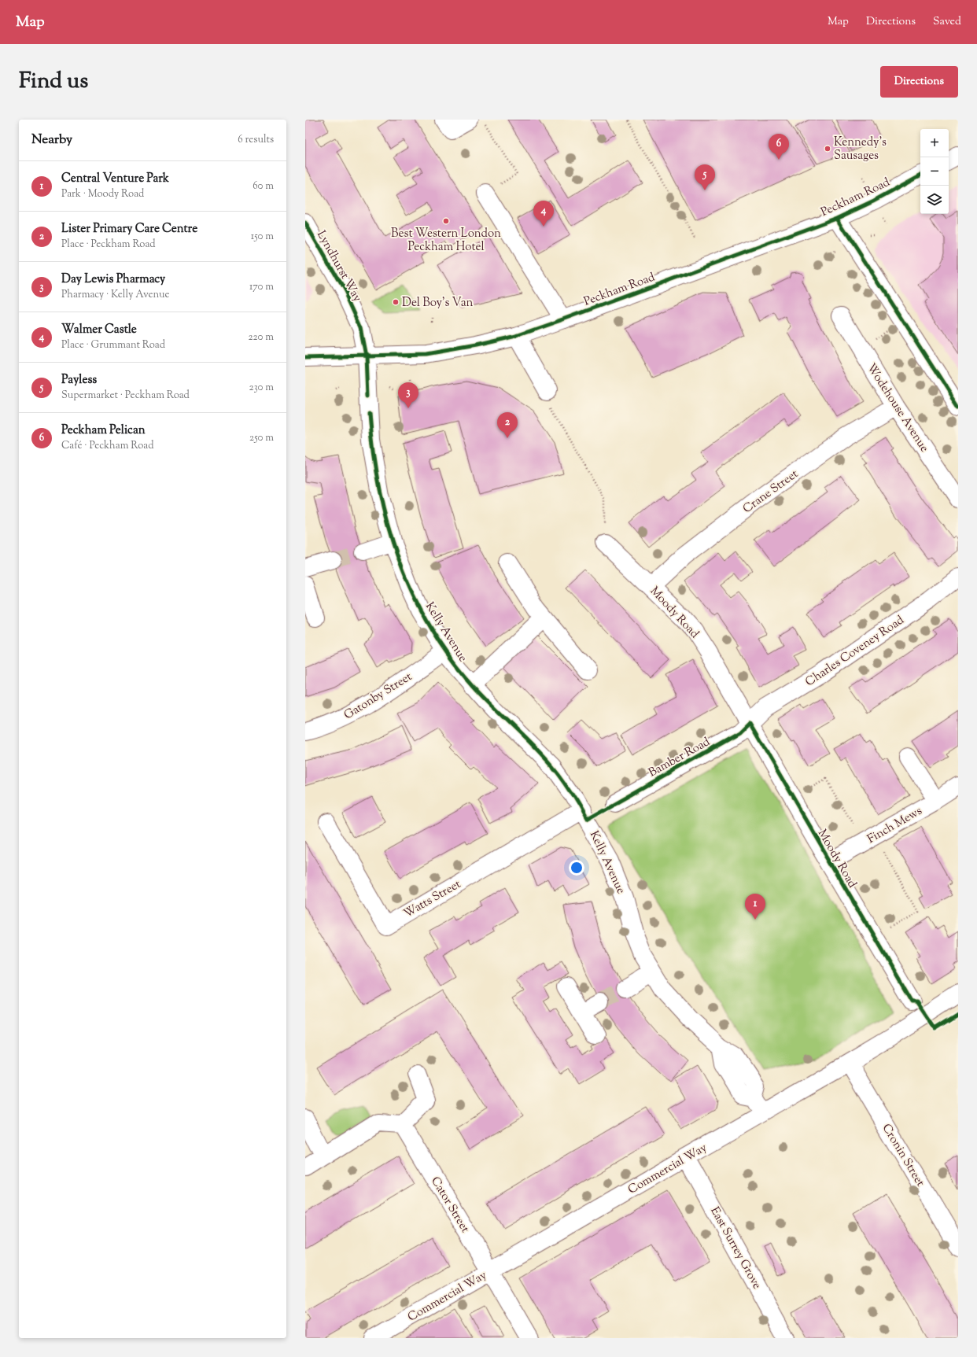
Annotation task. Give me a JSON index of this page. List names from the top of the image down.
{
  "streets": {
    "main road": [
      "Peckham Road",
      "Lyndhurst Way",
      "Wodehouse Avenue",
      "Crane Street",
      "Moody Road",
      "Kelly Avenue",
      "Charles Coveney Road",
      "Gatonby Street",
      "Bamber Road",
      "Finch Mews",
      "Watts Street",
      "Cronin Street",
      "Commercial Way",
      "Cator Street",
      "East Surrey Grove"
    ]
  },
  "crossings": [
    ["Peckham Road", "Lyndhurst Way"],
    ["Peckham Road", "Kelly Avenue"],
    ["Lyndhurst Way", "Kelly Avenue"],
    ["Wodehouse Avenue", "Crane Street"],
    ["Crane Street", "Moody Road"],
    ["Moody Road", "Charles Coveney Road"],
    ["Moody Road", "Bamber Road"],
    ["Moody Road", "Finch Mews"],
    ["Kelly Avenue", "Gatonby Street"],
    ["Kelly Avenue", "Watts Street"],
    ["Kelly Avenue", "Commercial Way"],
    ["Charles Coveney Road", "Bamber Road"],
    ["Cronin Street", "Commercial Way"],
    ["Commercial Way", "Cator Street"],
    ["Commercial Way", "East Surrey Grove"]
  ],
  "places": ["Kennedy's Sausages", "Best Western London Peckham Hotel", "Del Boy's Van"],
  "page": {
    "header": "Map",
    "nav": ["Map", "Directions", "Saved"],
    "title": "Find us",
    "buttons": "Directions",
    "heading": ["Nearby", "6 results"],
    "map_buttons": ["+", "−"],
    "pins": [
      "6",
      "5",
      "4",
      "3",
      "2",
      "1"
    ],
    "list": [
      {
        "mark": "1",
        "name": "Central Venture Park",
        "note": "Park · Moody Road",
        "value": "60 m"
      },
      {
        "mark": "2",
        "name": "Lister Primary Care Centre",
        "note": "Place · Peckham Road",
        "value": "150 m"
      },
      {
        "mark": "3",
        "name": "Day Lewis Pharmacy",
        "note": "Pharmacy · Kelly Avenue",
        "value": "170 m"
      },
      {
        "mark": "4",
        "name": "Walmer Castle",
        "note": "Place · Grummant Road",
        "value": "220 m"
      },
      {
        "mark": "5",
        "name": "Payless",
        "note": "Supermarket · Peckham Road",
        "value": "230 m"
      },
      {
        "mark": "6",
        "name": "Peckham Pelican",
        "note": "Café · Peckham Road",
        "value": "250 m"
      }
    ]
  }
}
